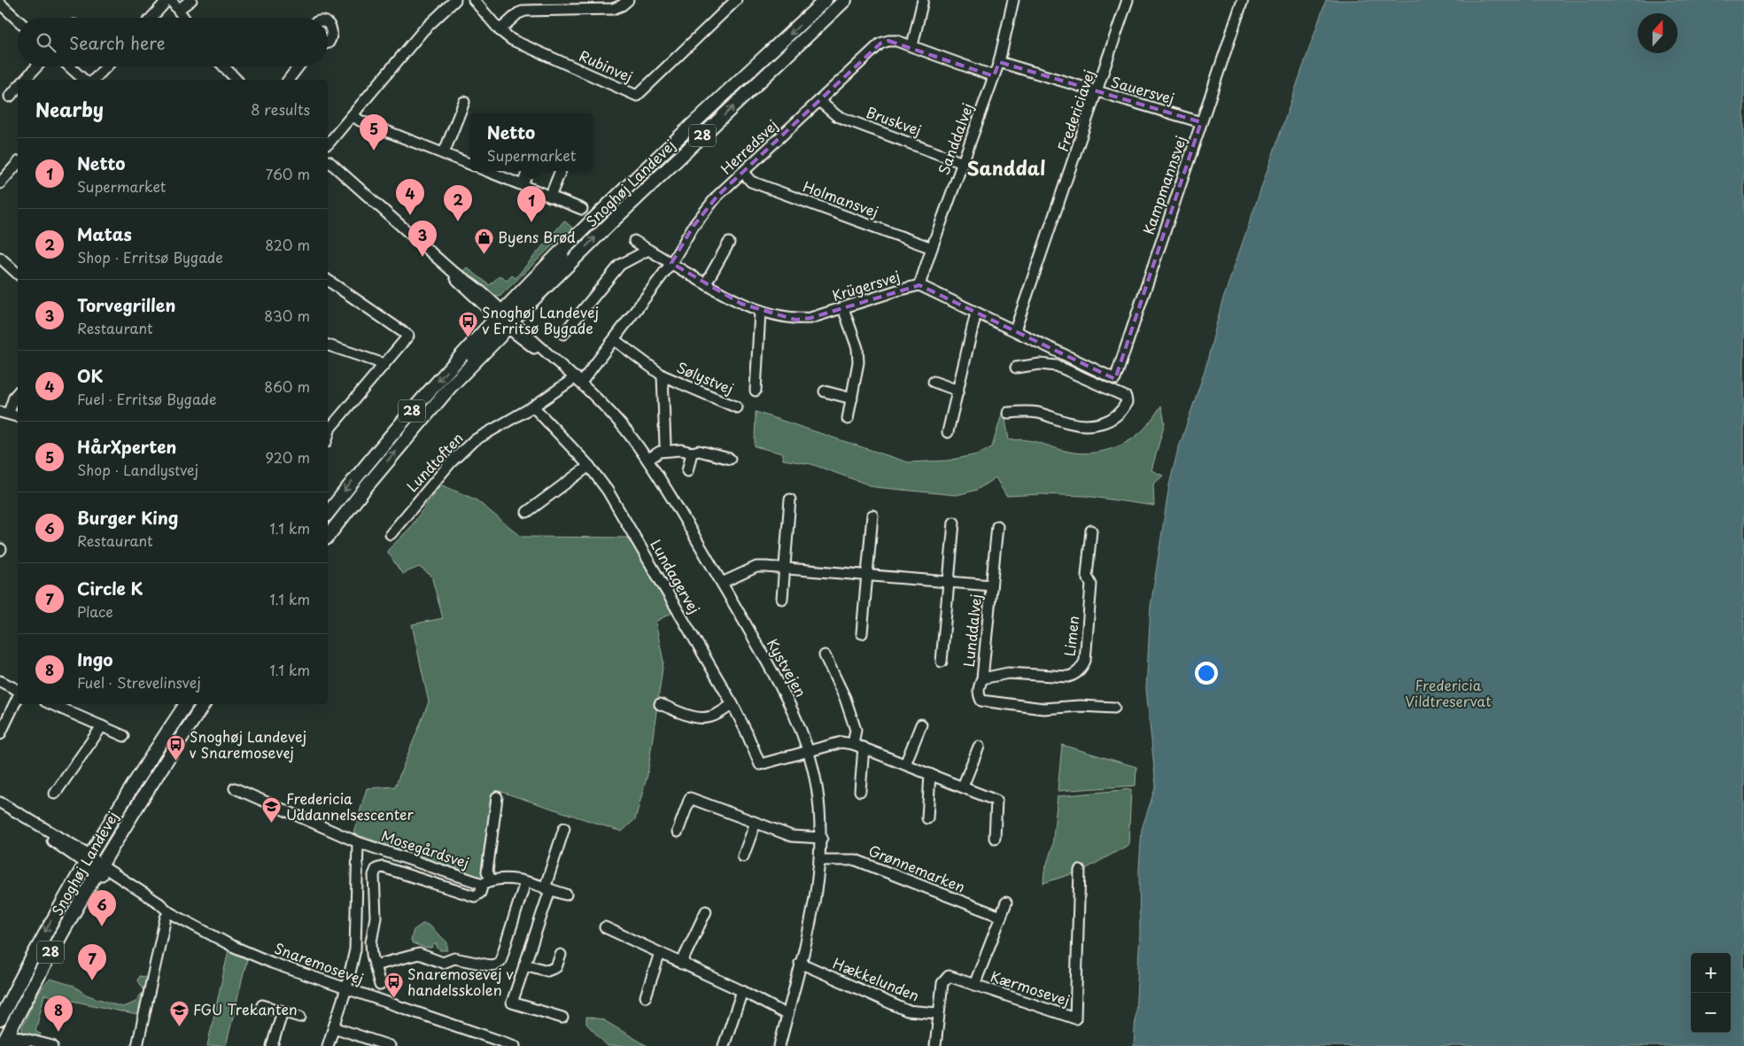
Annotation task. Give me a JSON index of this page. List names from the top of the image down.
{
  "streets": {
    "main road": ["28", "Snoghøj Landevej"],
    "street": [
      "Rubinvej",
      "Sauersvej",
      "Fredericiavej",
      "Bruskvej",
      "Sanddalvej",
      "Herredsvej",
      "Kampmannsvej",
      "Holmansvej",
      "Krügersvej",
      "Sølystvej",
      "Lundtoften",
      "Lundagervej",
      "Lunddalvej",
      "Limen",
      "Kystvejen",
      "Mosegårdsvej",
      "Grønnemarken",
      "Snaremosevej",
      "Hækkelunden",
      "Kærmosevej"
    ]
  },
  "crossings": [
    ["Sauersvej", "Fredericiavej"],
    ["Sauersvej", "Sanddalvej"],
    ["Sauersvej", "Kampmannsvej"],
    ["Fredericiavej", "Krügersvej"],
    ["Bruskvej", "Sanddalvej"],
    ["Bruskvej", "Herredsvej"],
    ["Sanddalvej", "Herredsvej"],
    ["Sanddalvej", "Holmansvej"],
    ["Sanddalvej", "Krügersvej"],
    ["Herredsvej", "Holmansvej"],
    ["Herredsvej", "Krügersvej"],
    ["Herredsvej", "Sølystvej"],
    ["Herredsvej", "Lundtoften"],
    ["Herredsvej", "Kystvejen"],
    ["Snoghøj Landevej", "Kystvejen"],
    ["Snoghøj Landevej", "Snaremosevej"],
    ["Kampmannsvej", "Krügersvej"],
    ["Lundtoften", "Lundagervej"],
    ["Lundtoften", "Kystvejen"],
    ["Lundagervej", "Kystvejen"],
    ["Lunddalvej", "Limen"],
    ["Lunddalvej", "Kystvejen"],
    ["Kystvejen", "Grønnemarken"],
    ["Kystvejen", "Hækkelunden"],
    ["Mosegårdsvej", "Snaremosevej"],
    ["Hækkelunden", "Kærmosevej"]
  ],
  "districts": ["Sanddal"],
  "parks": ["Fredericia Vildtreservat"],
  "places": {
    "shop": ["Byens Brød"],
    "bus stop": ["Snoghøj Landevej v Erritsø Bygade", "Snoghøj Landevej v Snaremosevej", "Snaremosevej v handelsskolen"],
    "school or university": ["Fredericia Uddannelsescenter", "FGU Trekanten"]
  },
  "north": "top",
  "page": {
    "search": "Search here",
    "heading": ["Nearby", "8 results"],
    "popup": ["Netto", "Supermarket"],
    "pins": [
      "5",
      "4",
      "2",
      "1",
      "3",
      "6",
      "7",
      "8"
    ],
    "list": [
      {
        "mark": "1",
        "name": "Netto",
        "note": "Supermarket",
        "value": "760 m"
      },
      {
        "mark": "2",
        "name": "Matas",
        "note": "Shop · Erritsø Bygade",
        "value": "820 m"
      },
      {
        "mark": "3",
        "name": "Torvegrillen",
        "note": "Restaurant",
        "value": "830 m"
      },
      {
        "mark": "4",
        "name": "OK",
        "note": "Fuel · Erritsø Bygade",
        "value": "860 m"
      },
      {
        "mark": "5",
        "name": "HårXperten",
        "note": "Shop · Landlystvej",
        "value": "920 m"
      },
      {
        "mark": "6",
        "name": "Burger King",
        "note": "Restaurant",
        "value": "1.1 km"
      },
      {
        "mark": "7",
        "name": "Circle K",
        "note": "Place",
        "value": "1.1 km"
      },
      {
        "mark": "8",
        "name": "Ingo",
        "note": "Fuel · Strevelinsvej",
        "value": "1.1 km"
      }
    ],
    "map_buttons": ["+", "−"]
  }
}
